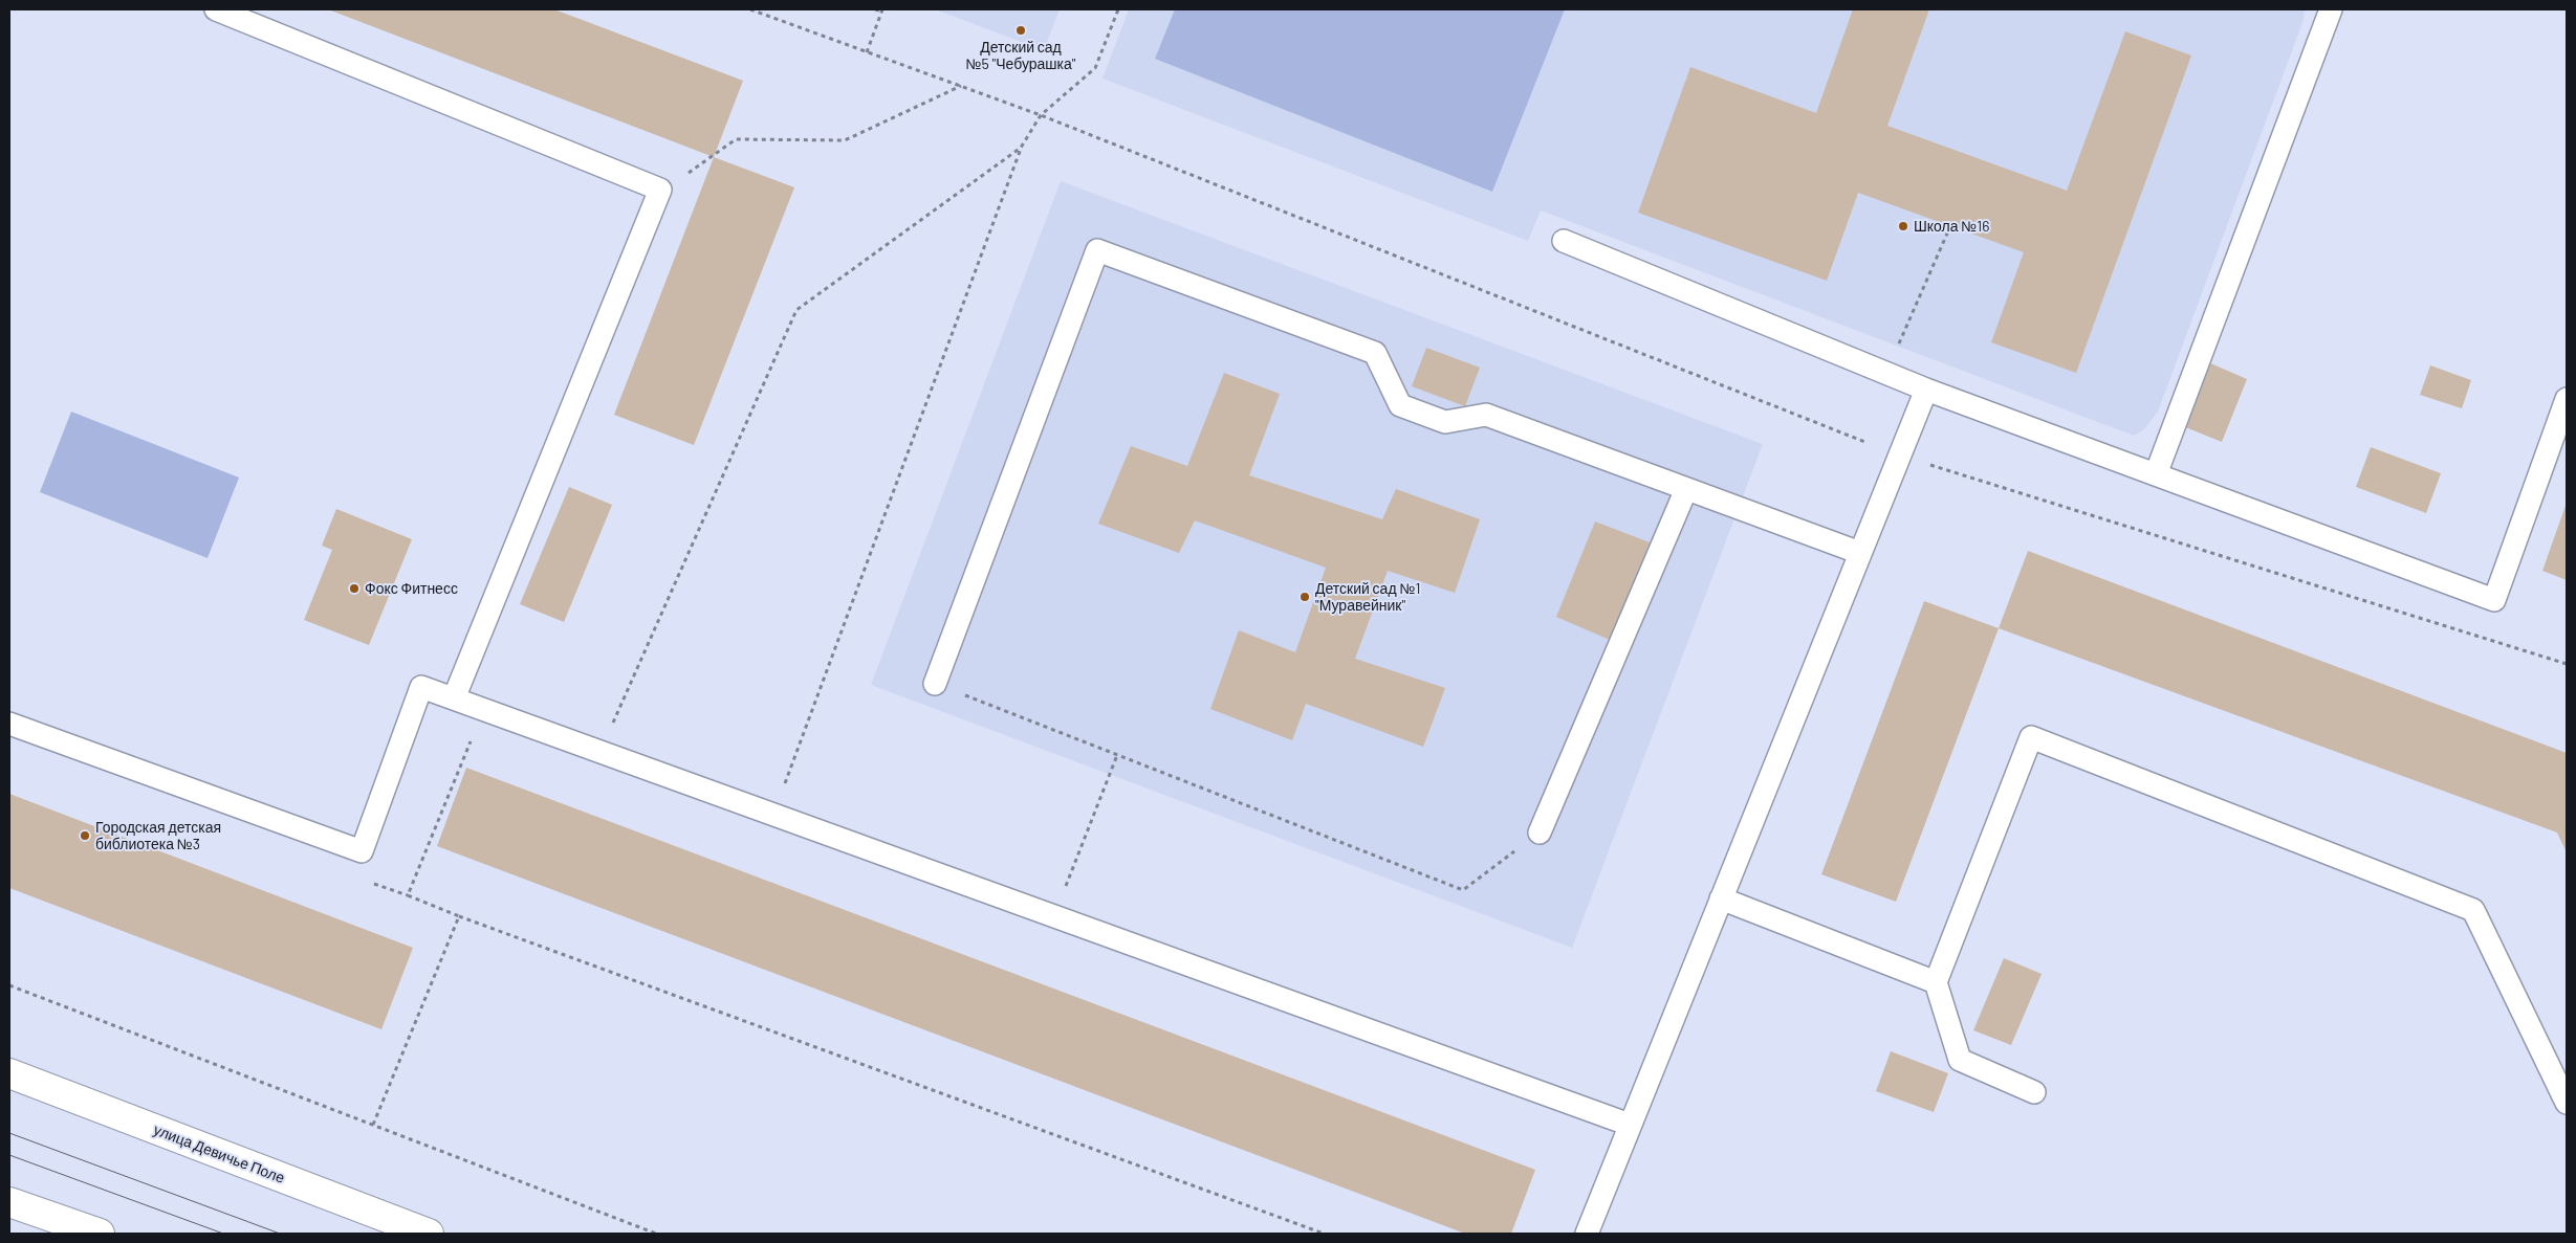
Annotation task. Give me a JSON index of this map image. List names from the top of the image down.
{
  "streets": {
    "main road": ["улица Девичье Поле"]
  },
  "places": [
    "Детский сад №5 \"Чебурашка\"",
    "Школа №16",
    "Фокс Фитнесс",
    "Детский сад №1 \"Муравейник\"",
    "Городская детская библиотека №3"
  ]
}
